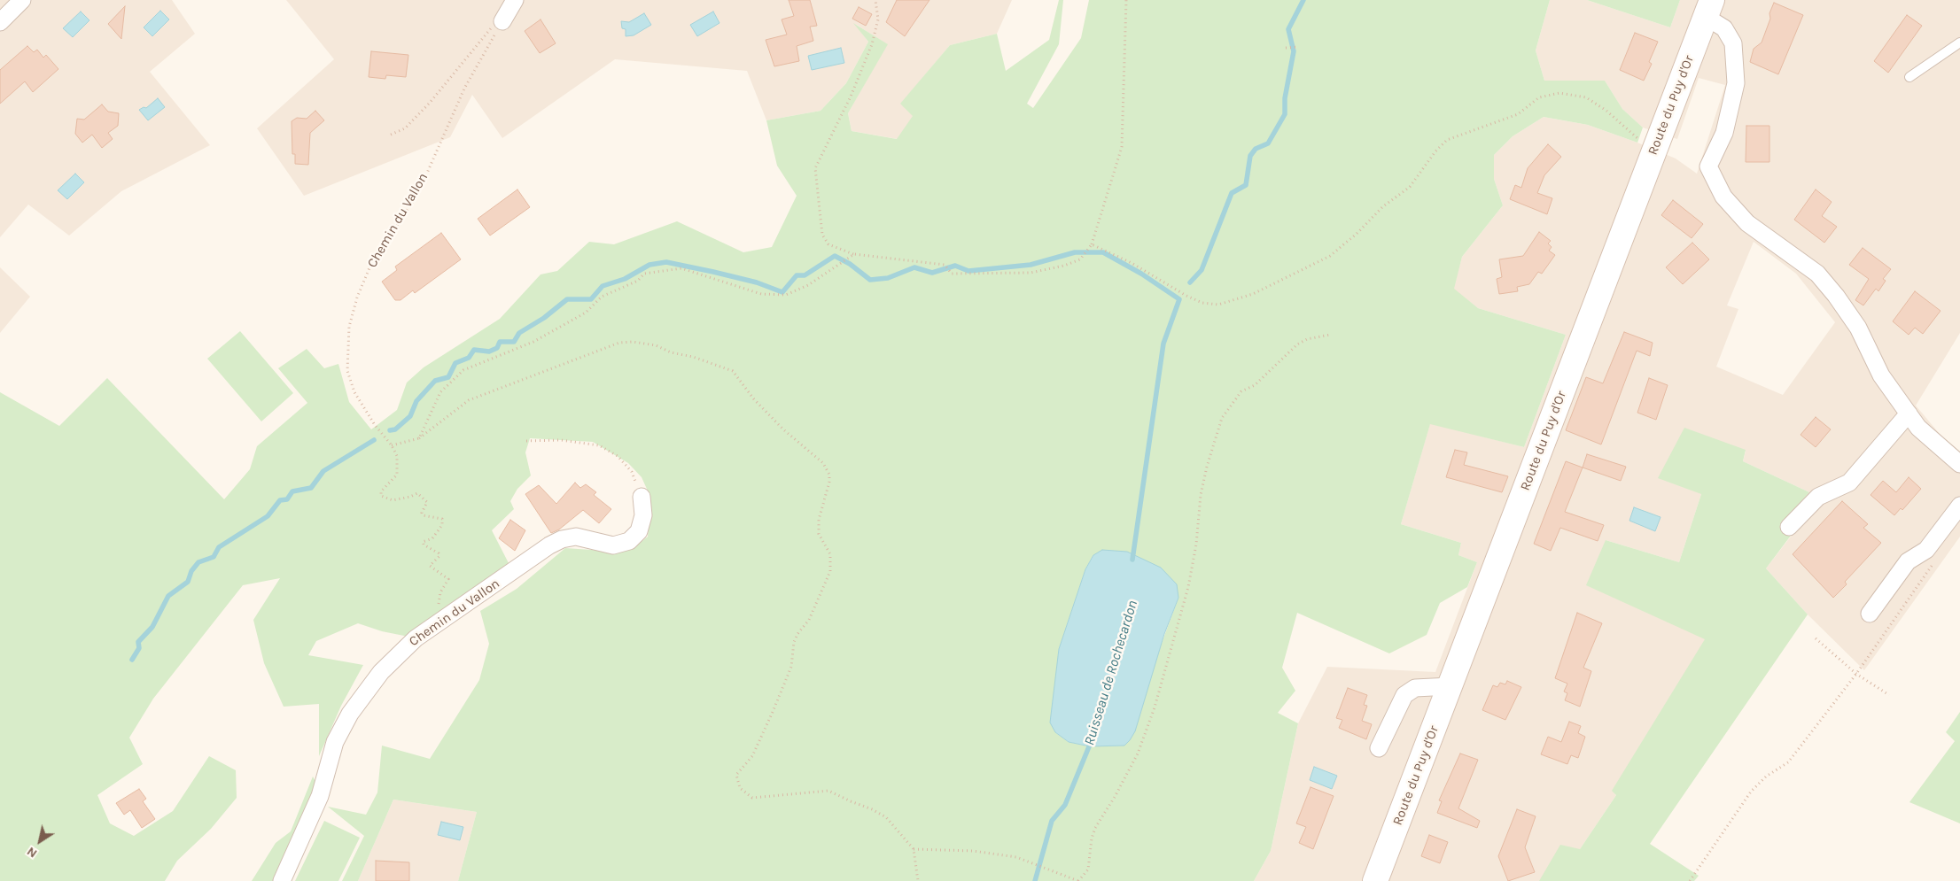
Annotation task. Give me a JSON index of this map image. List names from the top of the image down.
{
  "streets": {
    "main road": ["Route du Puy d'Or"],
    "street": ["Chemin du Vallon"]
  },
  "water": ["Ruisseau de Rochecardon"],
  "north": "bottom left"
}
